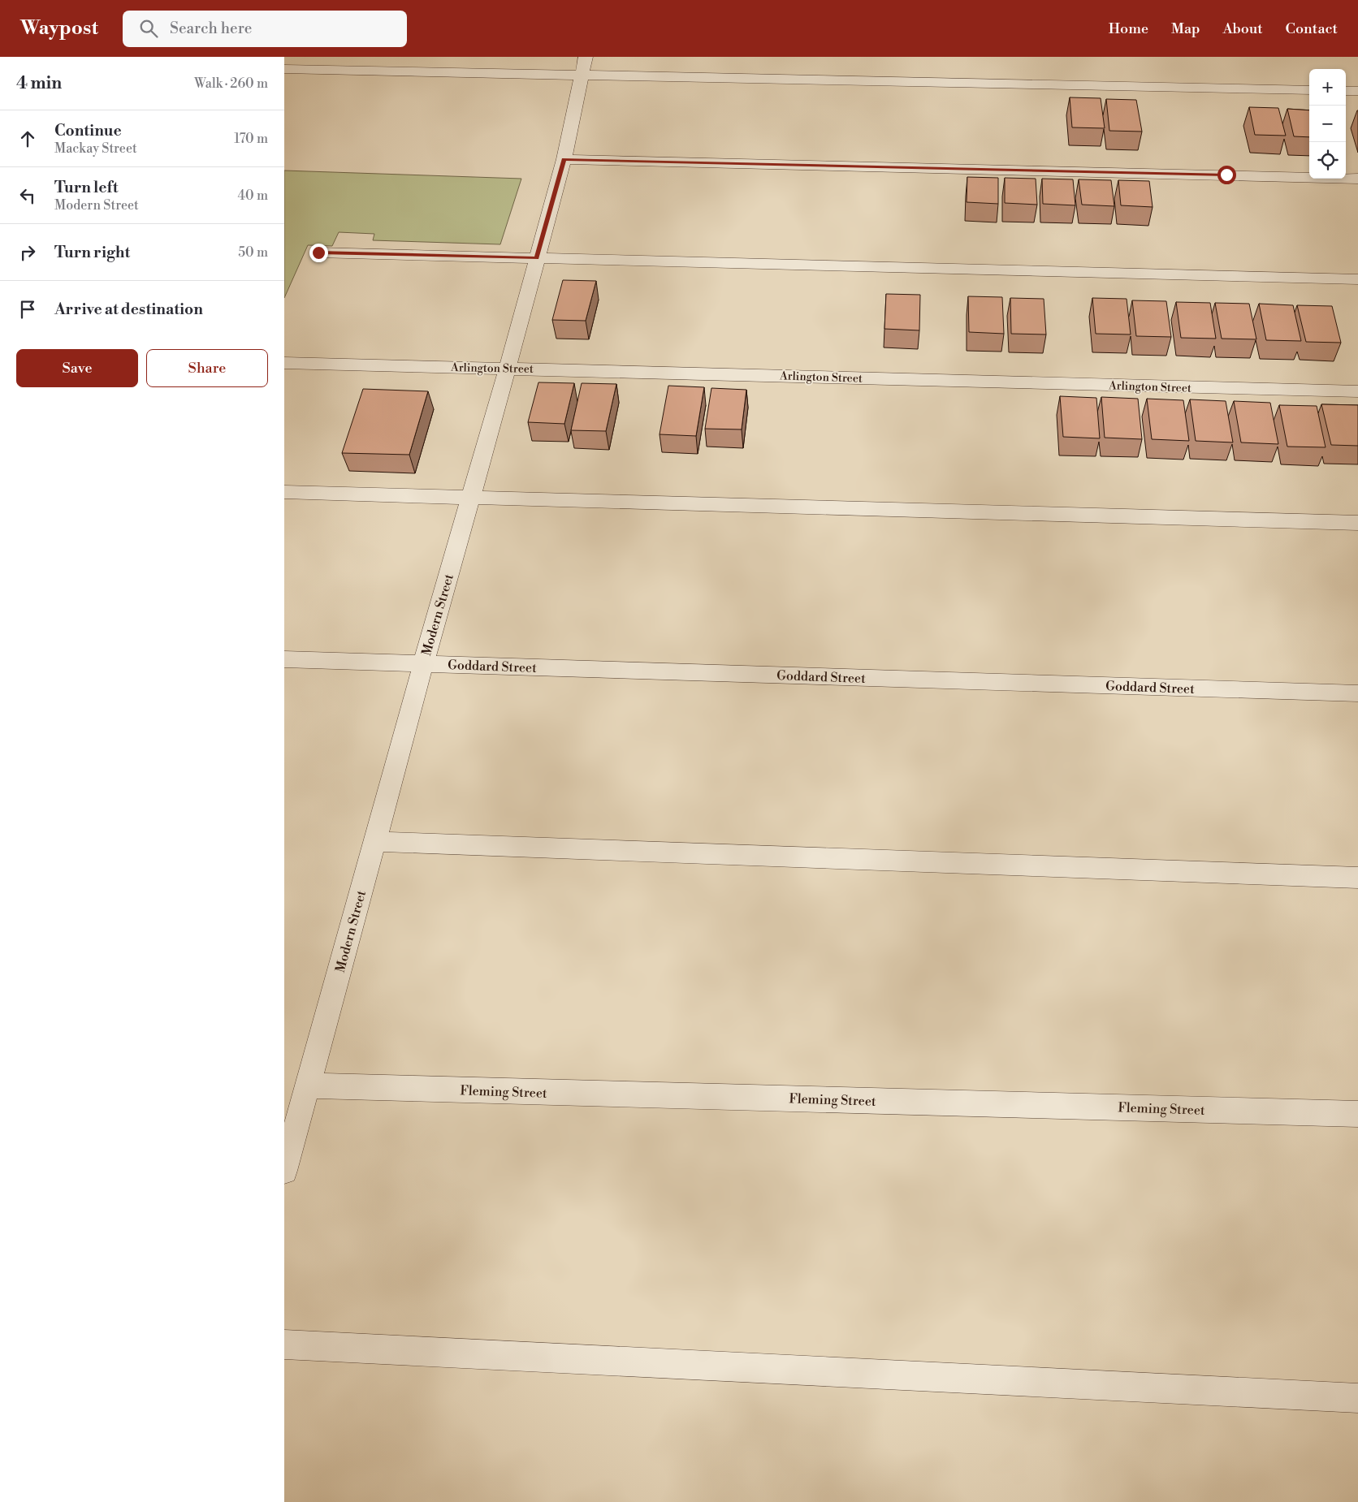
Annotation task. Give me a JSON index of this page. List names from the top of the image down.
{
  "streets": {
    "street": [
      "Arlington Street",
      "Modern Street",
      "Goddard Street",
      "Fleming Street"
    ]
  },
  "crossings": [
    ["Arlington Street", "Modern Street"],
    ["Modern Street", "Goddard Street"],
    ["Modern Street", "Fleming Street"]
  ],
  "page": {
    "header": "Waypost",
    "search": "Search here",
    "nav": [
      "Home",
      "Map",
      "About",
      "Contact"
    ],
    "heading": ["4 min", "Walk · 260 m"],
    "map_buttons": ["+", "−"],
    "list": [
      ["Continue", "Mackay Street", "170 m"],
      ["Turn left", "Modern Street", "40 m"],
      ["Turn right", "50 m"],
      "Arrive at destination"
    ],
    "buttons": ["Save", "Share"]
  }
}
